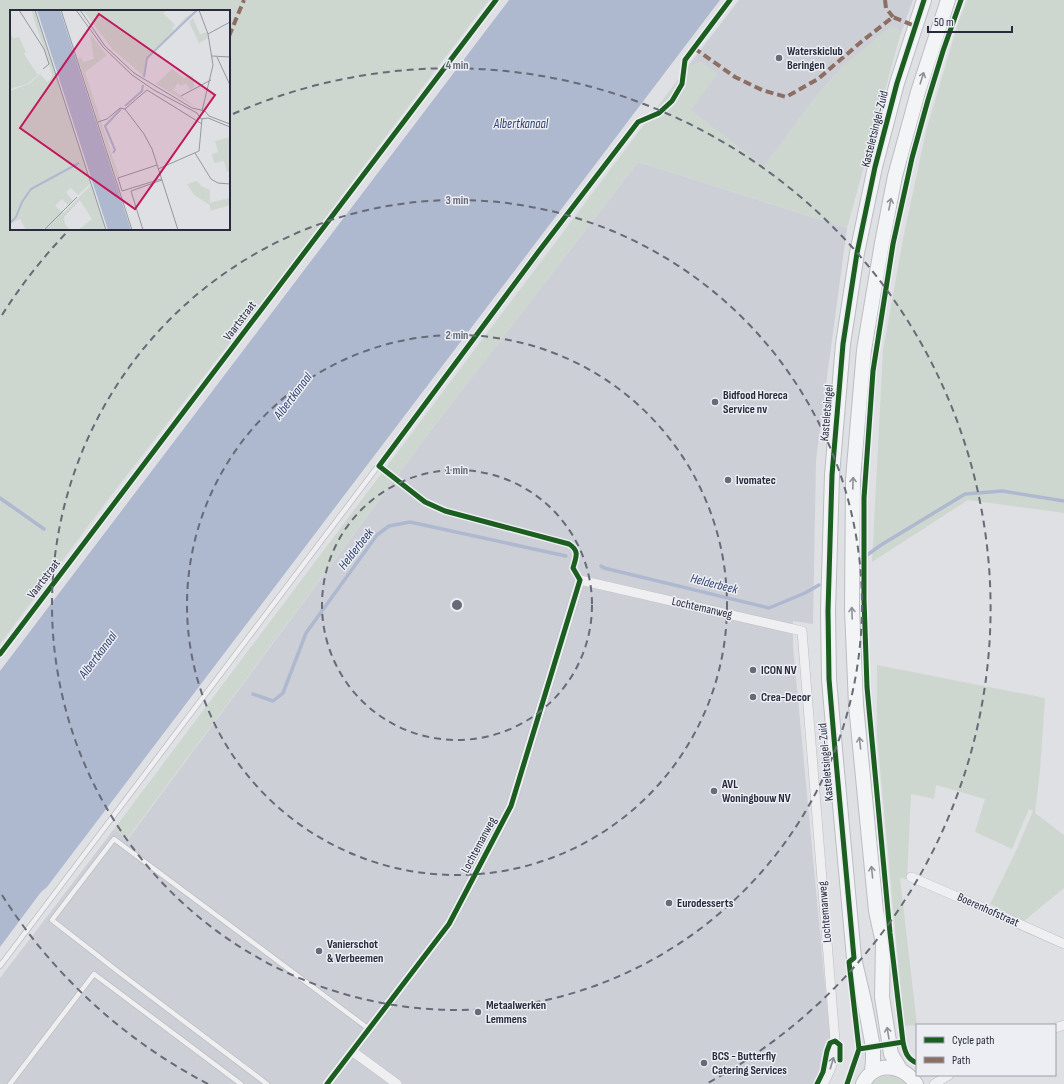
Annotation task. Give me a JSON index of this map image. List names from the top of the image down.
{
  "streets": {
    "main road": ["Kasteletsingel-Zuid", "Kasteletsingel"],
    "street": ["Lochtemanweg", "Boerenhofstraat"],
    "lane": ["Vaartstraat"]
  },
  "crossings": [
    ["Kasteletsingel-Zuid", "Kasteletsingel"]
  ],
  "one_way": ["Lochtemanweg"],
  "water": ["Albertkanaal", "Helderbeek"],
  "places": [
    "Waterskiclub Beringen",
    "Bidfood Horeca Service nv",
    "Ivomatec",
    "ICON NV",
    "Crea-Decor",
    "AVL Woningbouw NV",
    "Eurodesserts",
    "Vanierschot & Verbeemen",
    "Metaalwerken Lemmens",
    "BCS - Butterfly Catering Services"
  ],
  "legend": ["Cycle path", "Path"],
  "scale_bar": "50 m",
  "rings": [
    "4 min",
    "3 min",
    "2 min",
    "1 min"
  ]
}
